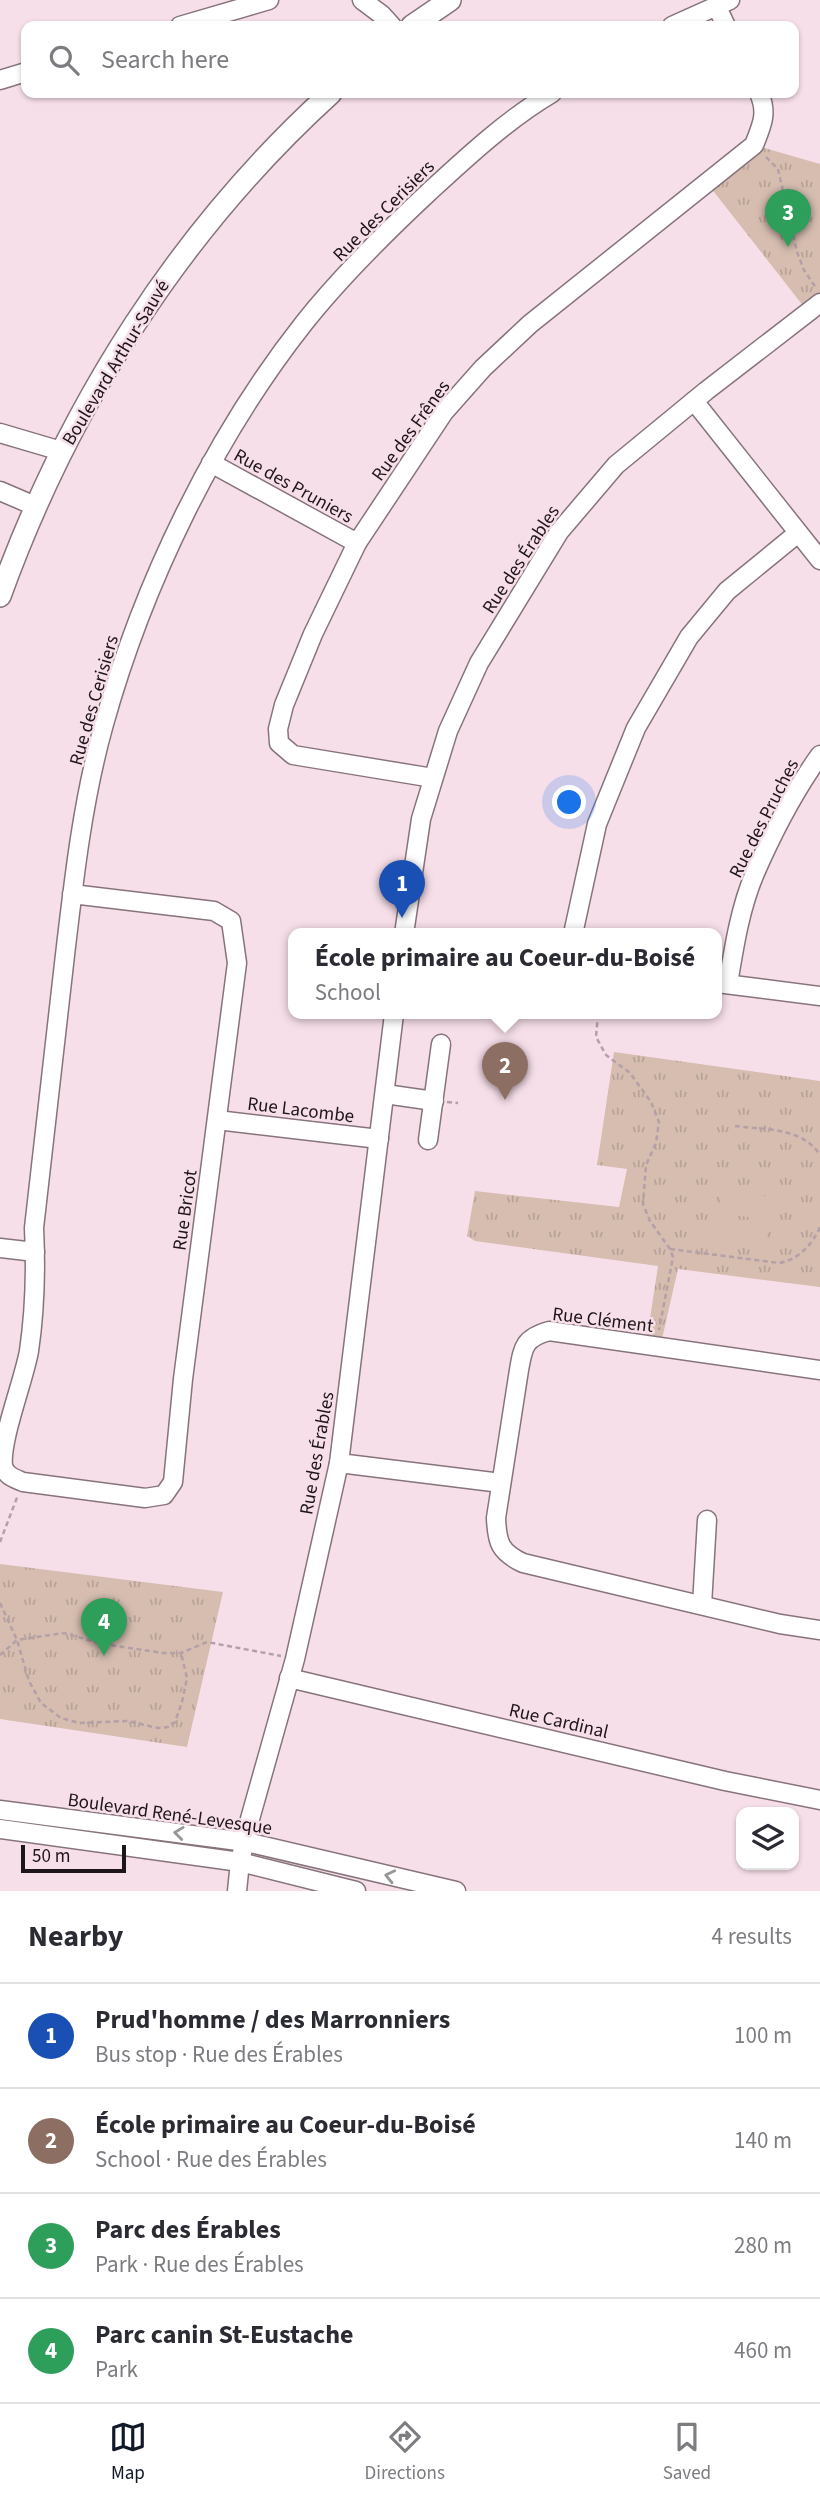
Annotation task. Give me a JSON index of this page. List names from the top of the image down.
{
  "streets": {
    "main road": ["Boulevard Arthur-Sauvé"],
    "street": [
      "Rue des Cerisiers",
      "Rue des Frênes",
      "Rue des Pruniers",
      "Rue des Érables",
      "Rue des Pruches",
      "Rue Lacombe",
      "Rue Bricot",
      "Rue Clément",
      "Rue Cardinal",
      "Boulevard René-Levesque"
    ]
  },
  "crossings": [
    ["Rue des Cerisiers", "Rue des Pruniers"],
    ["Rue des Cerisiers", "Rue Bricot"],
    ["Rue des Frênes", "Rue des Pruniers"],
    ["Rue des Frênes", "Rue des Érables"],
    ["Rue des Érables", "Rue Lacombe"],
    ["Rue des Érables", "Rue Cardinal"],
    ["Rue des Érables", "Boulevard René-Levesque"],
    ["Rue Lacombe", "Rue Bricot"]
  ],
  "scale_bar": "50 m",
  "page": {
    "search": "Search here",
    "pins": [
      "3",
      "1",
      "2",
      "4"
    ],
    "popup": ["École primaire au Coeur‑du‑Boisé", "School"],
    "scale": "50 m",
    "heading": ["Nearby", "4 results"],
    "list": [
      {
        "mark": "1",
        "name": "Prud'homme / des Marronniers",
        "note": "Bus stop · Rue des Érables",
        "value": "100 m"
      },
      {
        "mark": "2",
        "name": "École primaire au Coeur‑du‑Boisé",
        "note": "School · Rue des Érables",
        "value": "140 m"
      },
      {
        "mark": "3",
        "name": "Parc des Érables",
        "note": "Park · Rue des Érables",
        "value": "280 m"
      },
      {
        "mark": "4",
        "name": "Parc canin St-Eustache",
        "note": "Park",
        "value": "460 m"
      }
    ],
    "nav": ["Map", "Directions", "Saved"]
  }
}
